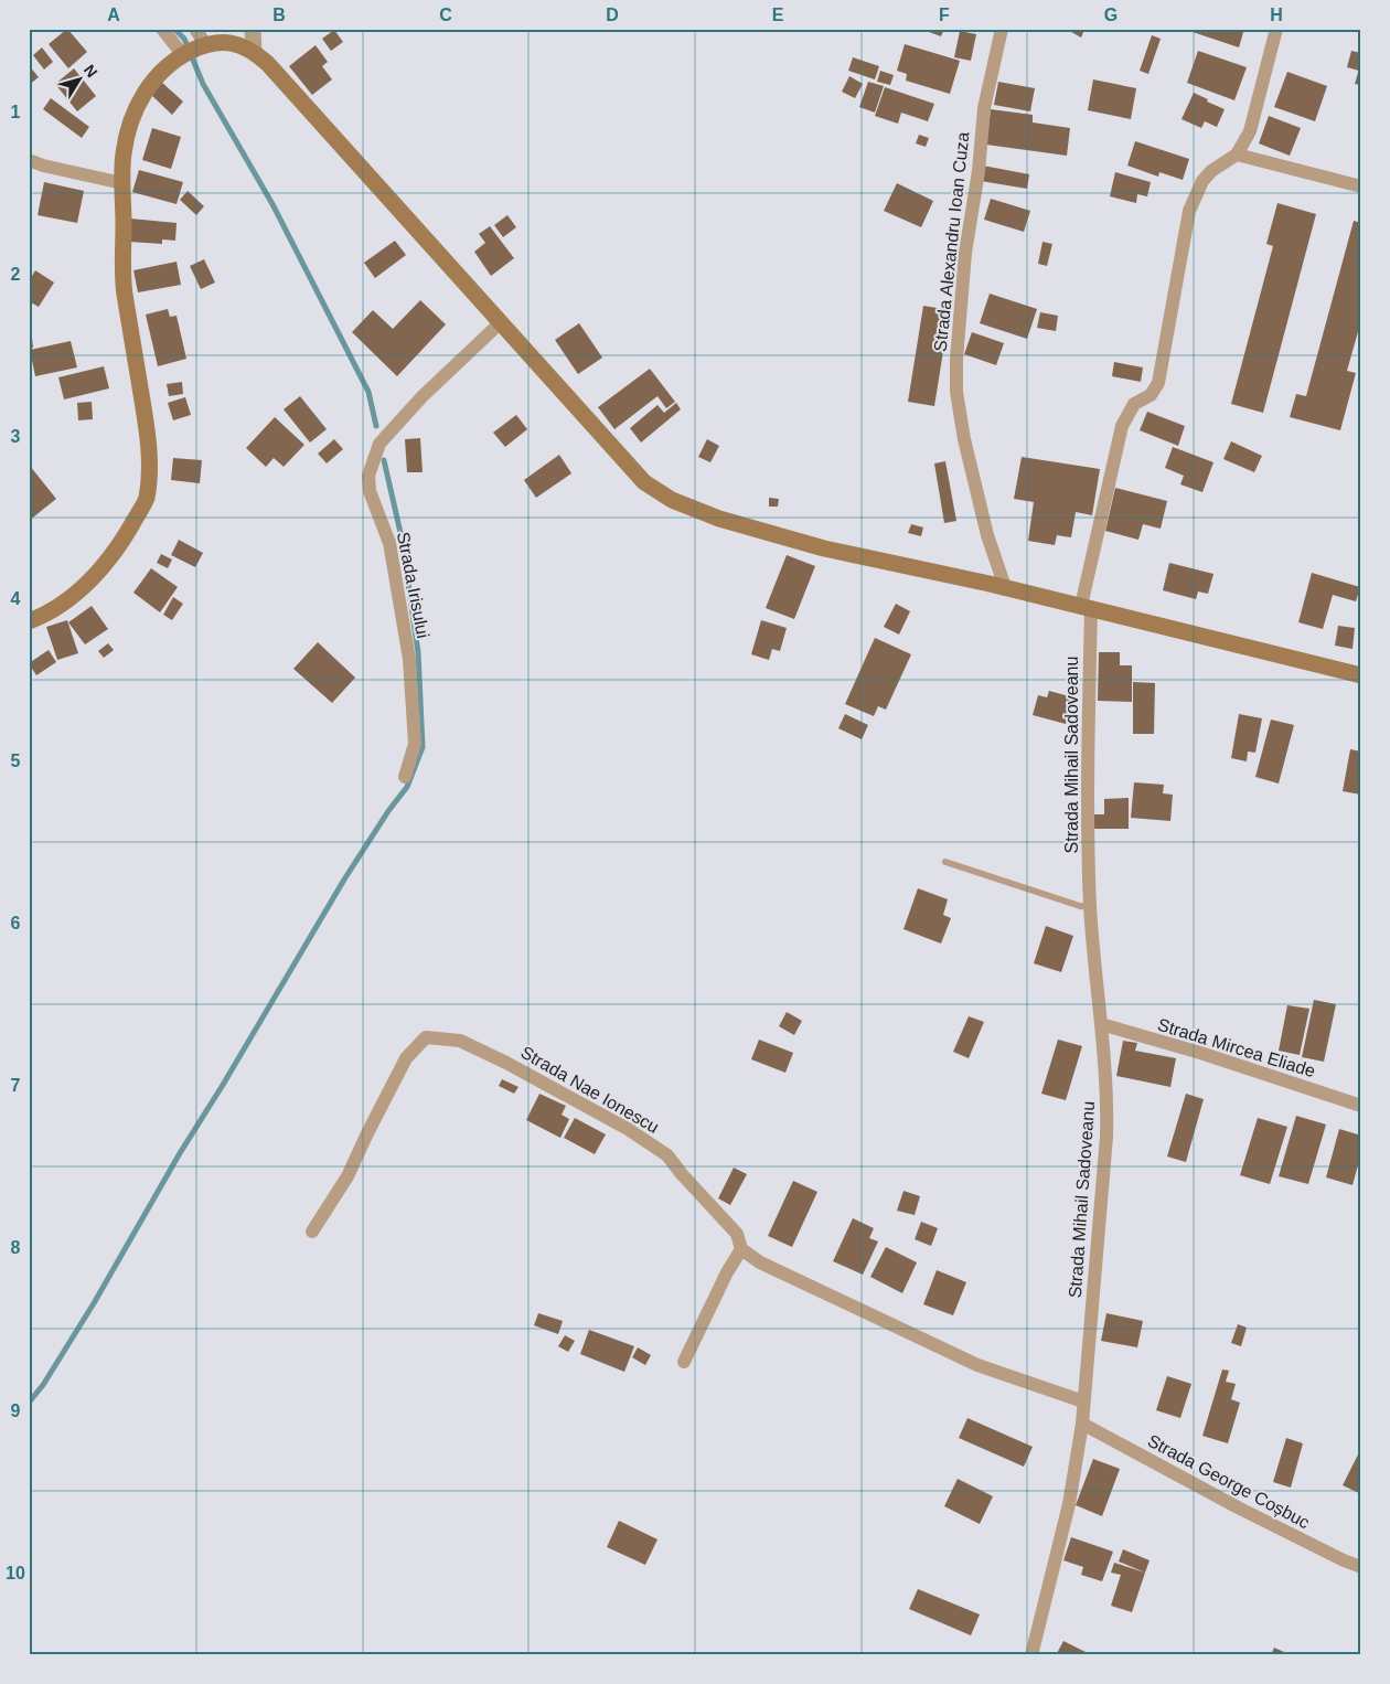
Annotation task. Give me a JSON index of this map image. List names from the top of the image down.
{
  "streets": {
    "street": [
      "Strada Alexandru Ioan Cuza",
      "Strada Irisului",
      "Strada Mihail Sadoveanu",
      "Strada Mircea Eliade",
      "Strada Nae Ionescu",
      "Strada George Coșbuc"
    ]
  },
  "crossings": [
    ["Strada Mihail Sadoveanu", "Strada Mircea Eliade"],
    ["Strada Mihail Sadoveanu", "Strada Nae Ionescu"],
    ["Strada Mihail Sadoveanu", "Strada George Coșbuc"]
  ],
  "north": "top right",
  "grid": {
    "columns": [
      "A",
      "B",
      "C",
      "D",
      "E",
      "F",
      "G",
      "H"
    ],
    "rows": [
      "1",
      "2",
      "3",
      "4",
      "5",
      "6",
      "7",
      "8",
      "9",
      "10"
    ]
  }
}
